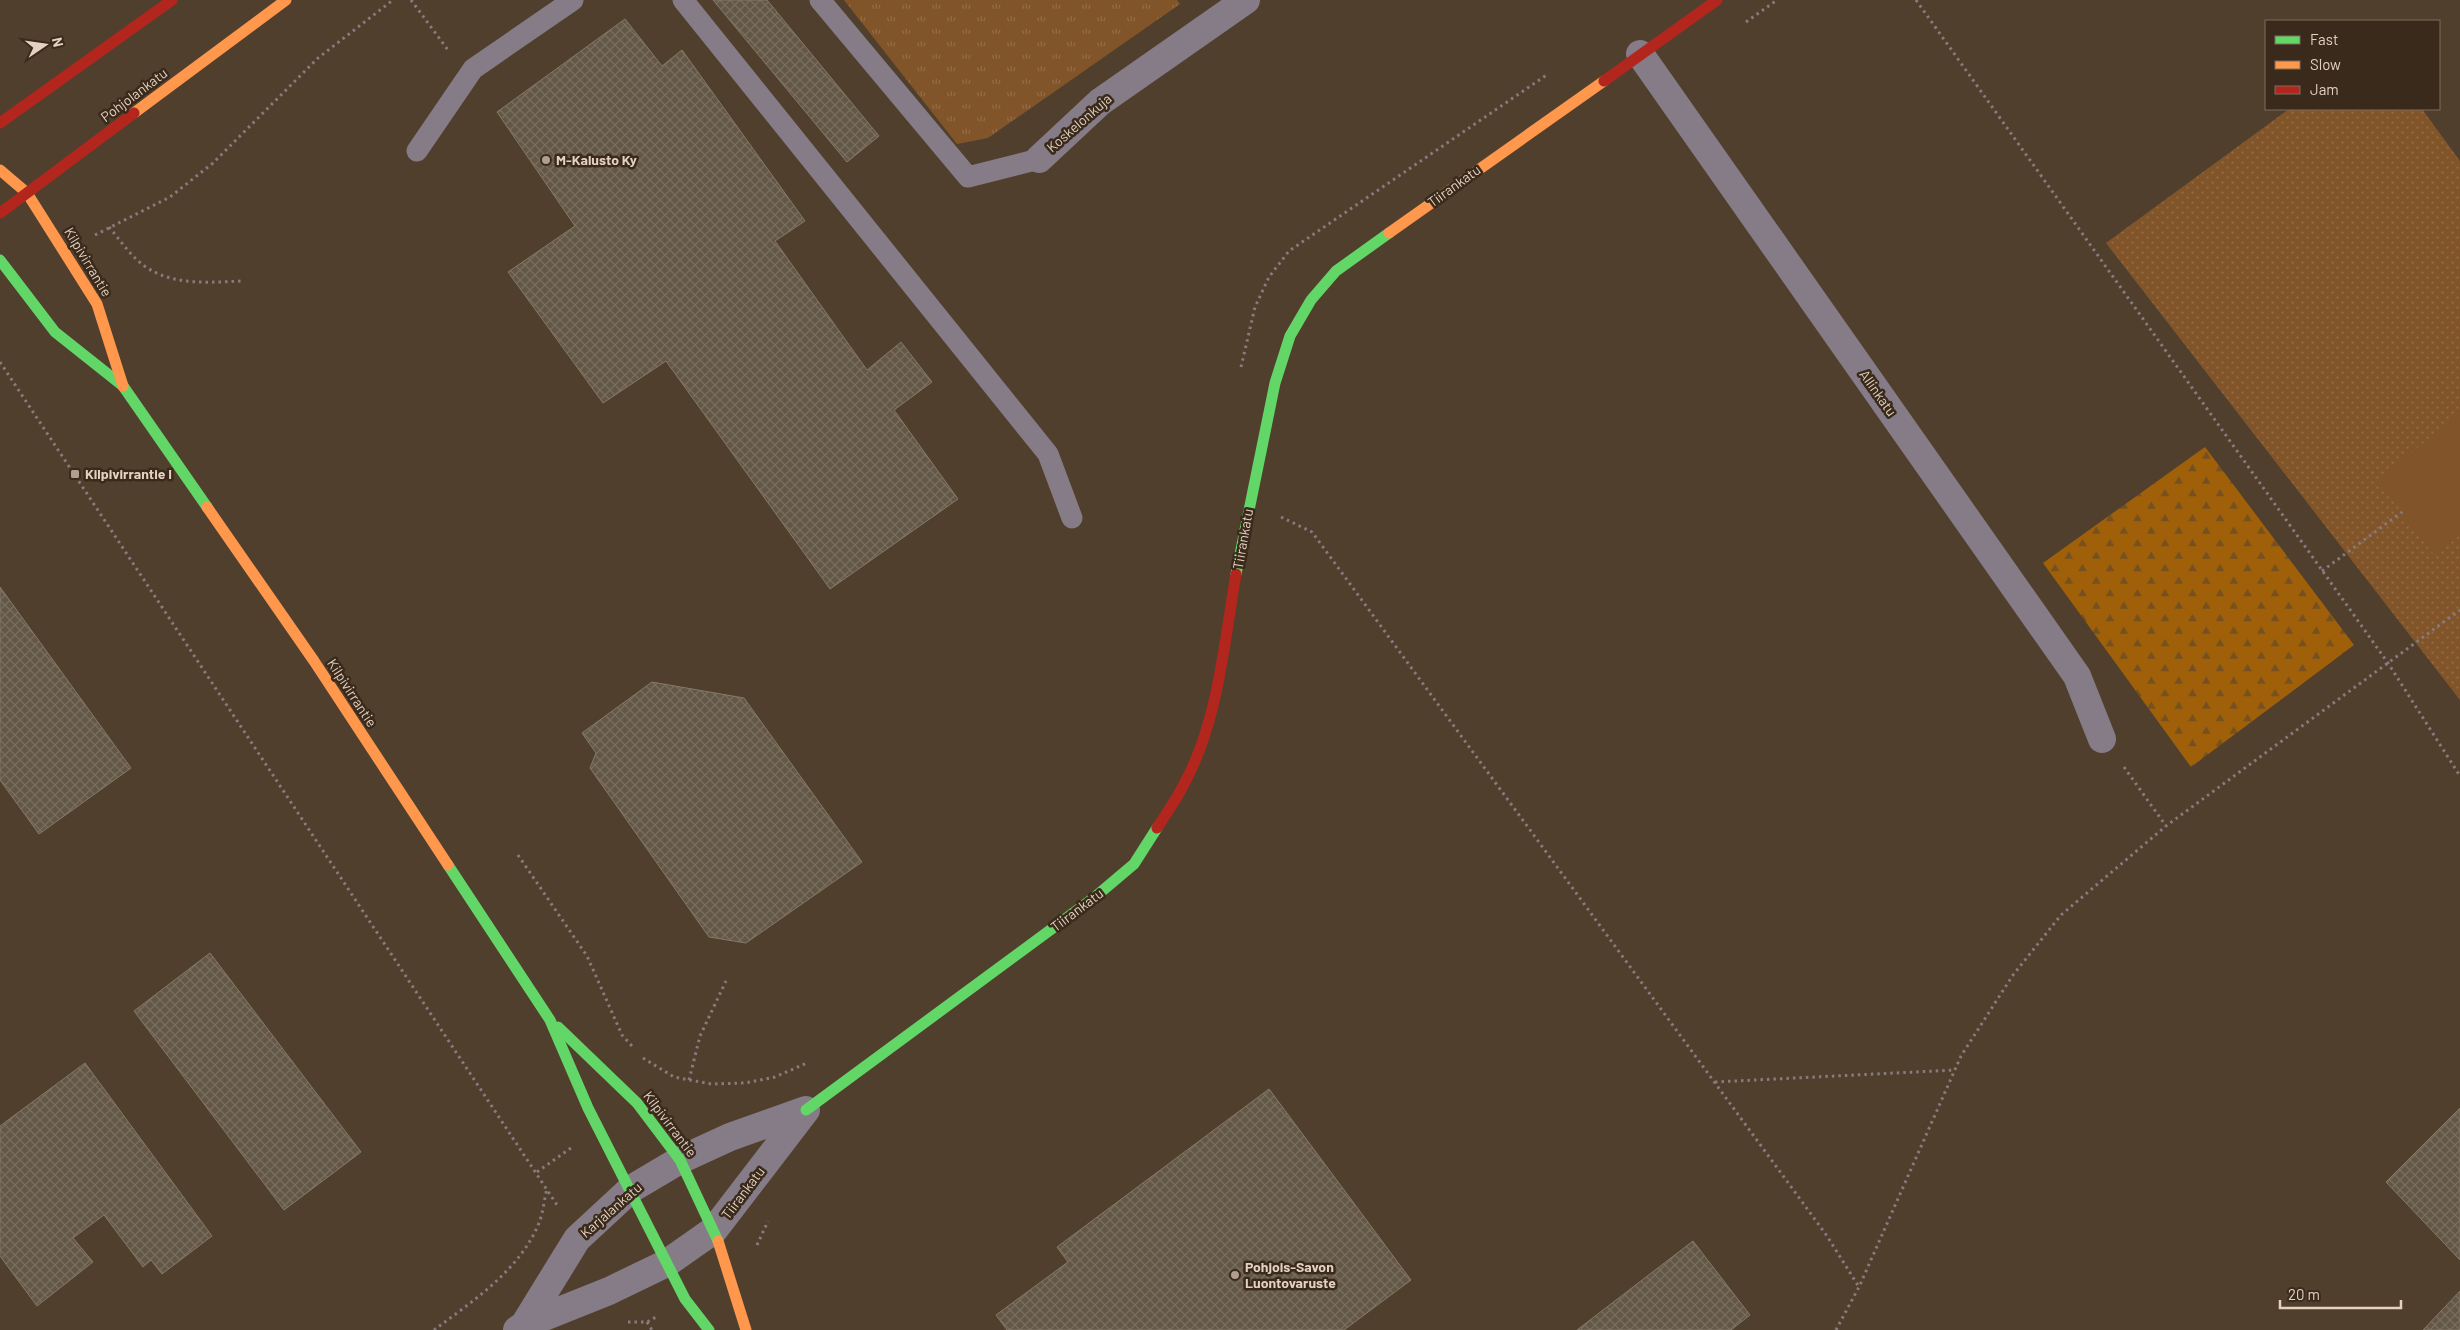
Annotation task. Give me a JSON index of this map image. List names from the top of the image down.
{
  "streets": {
    "street": [
      "Pohjolankatu",
      "Koskelonkuja",
      "Tiirankatu",
      "Kilpivirrantie",
      "Allinkatu",
      "Karjalankatu"
    ]
  },
  "crossings": [
    ["Pohjolankatu", "Kilpivirrantie"],
    ["Tiirankatu", "Kilpivirrantie"],
    ["Tiirankatu", "Allinkatu"],
    ["Tiirankatu", "Karjalankatu"],
    ["Kilpivirrantie", "Karjalankatu"]
  ],
  "places": {
    "other": ["M-Kalusto Ky", "Pohjois-Savon Luontovaruste"],
    "transit": ["Kilpivirrantie I"]
  },
  "legend": ["Fast", "Slow", "Jam"],
  "scale_bar": "20 m",
  "north": "right"
}
